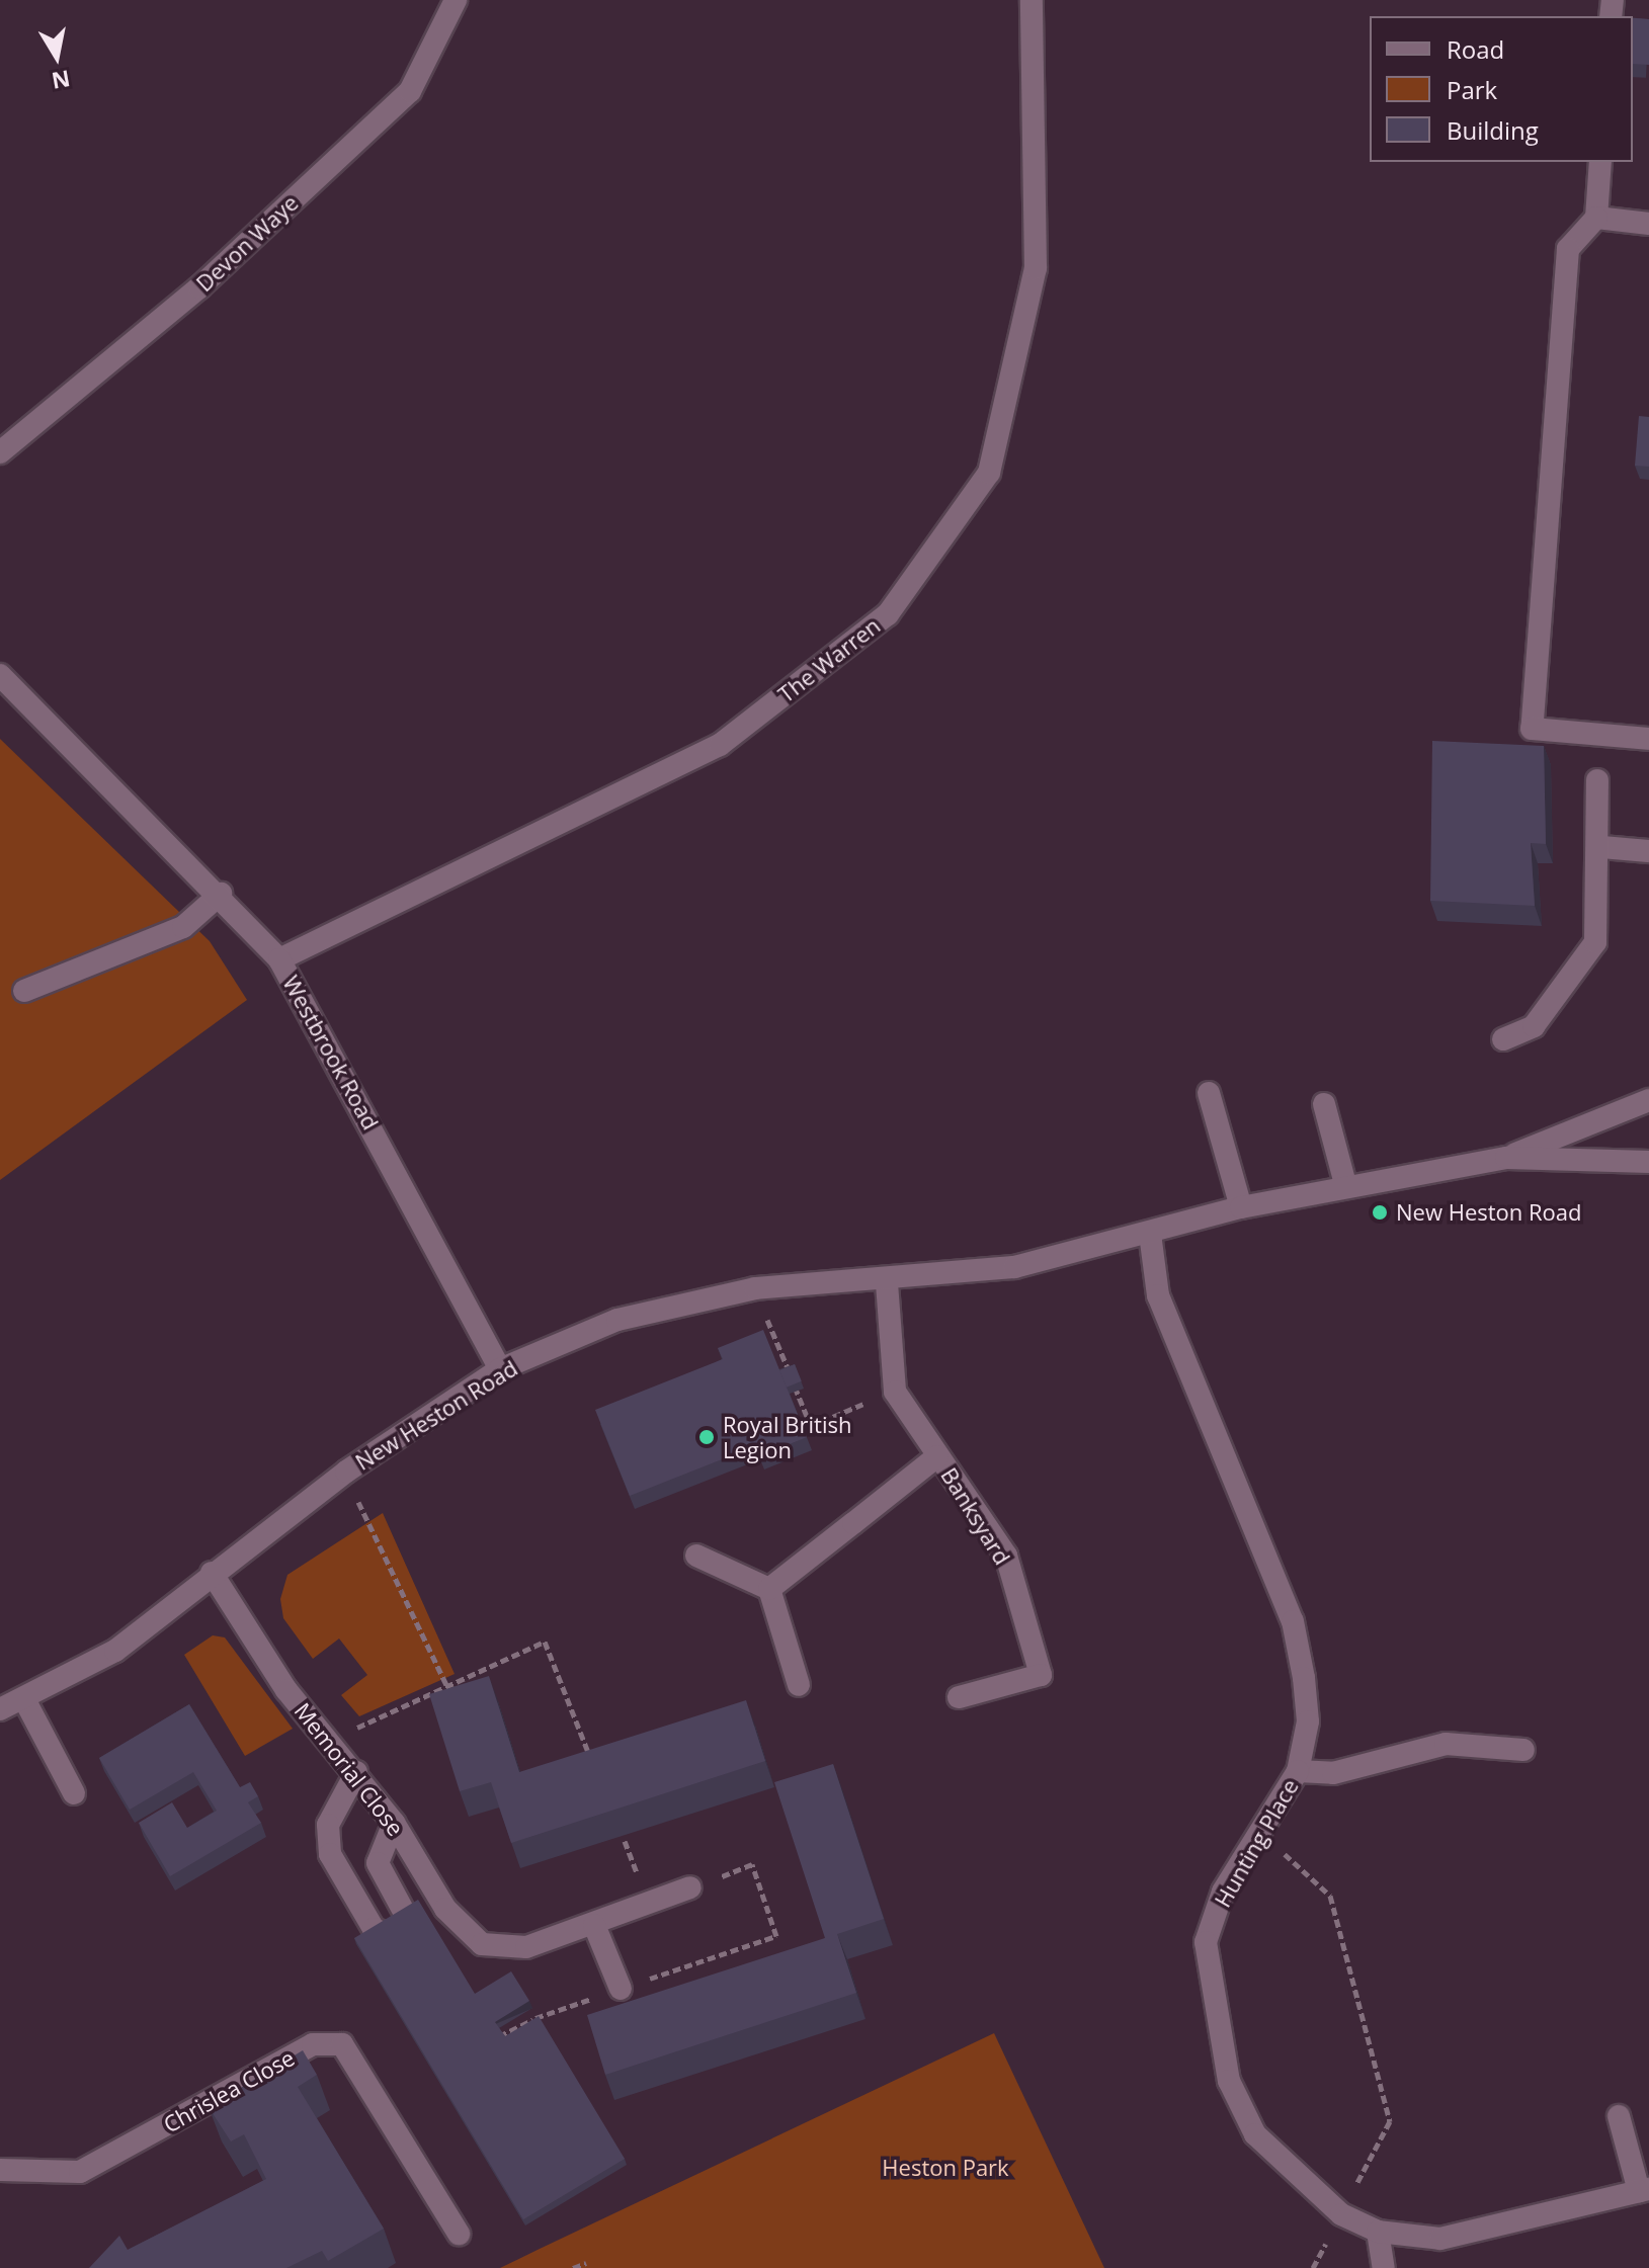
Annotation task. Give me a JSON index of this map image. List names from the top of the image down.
{
  "streets": {
    "street": [
      "Devon Waye",
      "The Warren",
      "Westbrook Road",
      "New Heston Road",
      "Banksyard",
      "Memorial Close",
      "Hunting Place",
      "Chrislea Close"
    ]
  },
  "crossings": [
    ["The Warren", "Westbrook Road"],
    ["Westbrook Road", "New Heston Road"],
    ["New Heston Road", "Banksyard"],
    ["New Heston Road", "Memorial Close"],
    ["New Heston Road", "Hunting Place"]
  ],
  "parks": ["Heston Park"],
  "places": ["New Heston Road", "Royal British Legion"],
  "legend": ["Road", "Park", "Building"],
  "north": "bottom"
}
